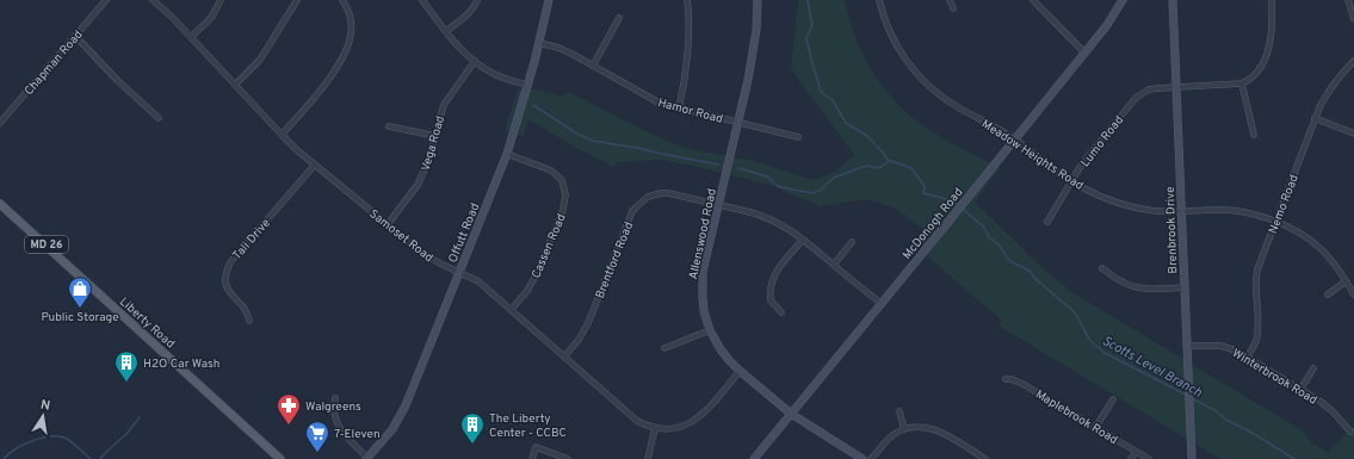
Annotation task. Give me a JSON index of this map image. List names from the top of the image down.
{
  "streets": {
    "main road": ["MD 26", "Liberty Road"],
    "street": [
      "Chapman Road",
      "Hamor Road",
      "Lumo Road",
      "Vega Road",
      "Meadow Heights Road",
      "Nemo Road",
      "McDonogh Road",
      "Brenbrook Drive",
      "Offutt Road",
      "Allenswood Road",
      "Samoset Road",
      "Tali Drive",
      "Cassen Road",
      "Brentford Road",
      "Winterbrook Road",
      "Maplebrook Road"
    ]
  },
  "crossings": [
    ["Hamor Road", "Offutt Road"],
    ["Hamor Road", "Allenswood Road"],
    ["Lumo Road", "Meadow Heights Road"],
    ["Lumo Road", "Brenbrook Drive"],
    ["Vega Road", "Samoset Road"],
    ["Meadow Heights Road", "Nemo Road"],
    ["Meadow Heights Road", "McDonogh Road"],
    ["Meadow Heights Road", "Brenbrook Drive"],
    ["Nemo Road", "Winterbrook Road"],
    ["McDonogh Road", "Allenswood Road"],
    ["McDonogh Road", "Brentford Road"],
    ["Brenbrook Drive", "Winterbrook Road"],
    ["Offutt Road", "Samoset Road"],
    ["Offutt Road", "Cassen Road"],
    ["Allenswood Road", "Samoset Road"],
    ["Allenswood Road", "Brentford Road"],
    ["Samoset Road", "Tali Drive"],
    ["Samoset Road", "Cassen Road"],
    ["Samoset Road", "Brentford Road"]
  ],
  "water": ["Scotts Level Branch"],
  "places": {
    "shop": ["Public Storage"],
    "building": ["H2O Car Wash", "The Liberty Center - CCBC"],
    "pharmacy": ["Walgreens"],
    "supermarket": ["7-Eleven"]
  },
  "north": "top"
}
